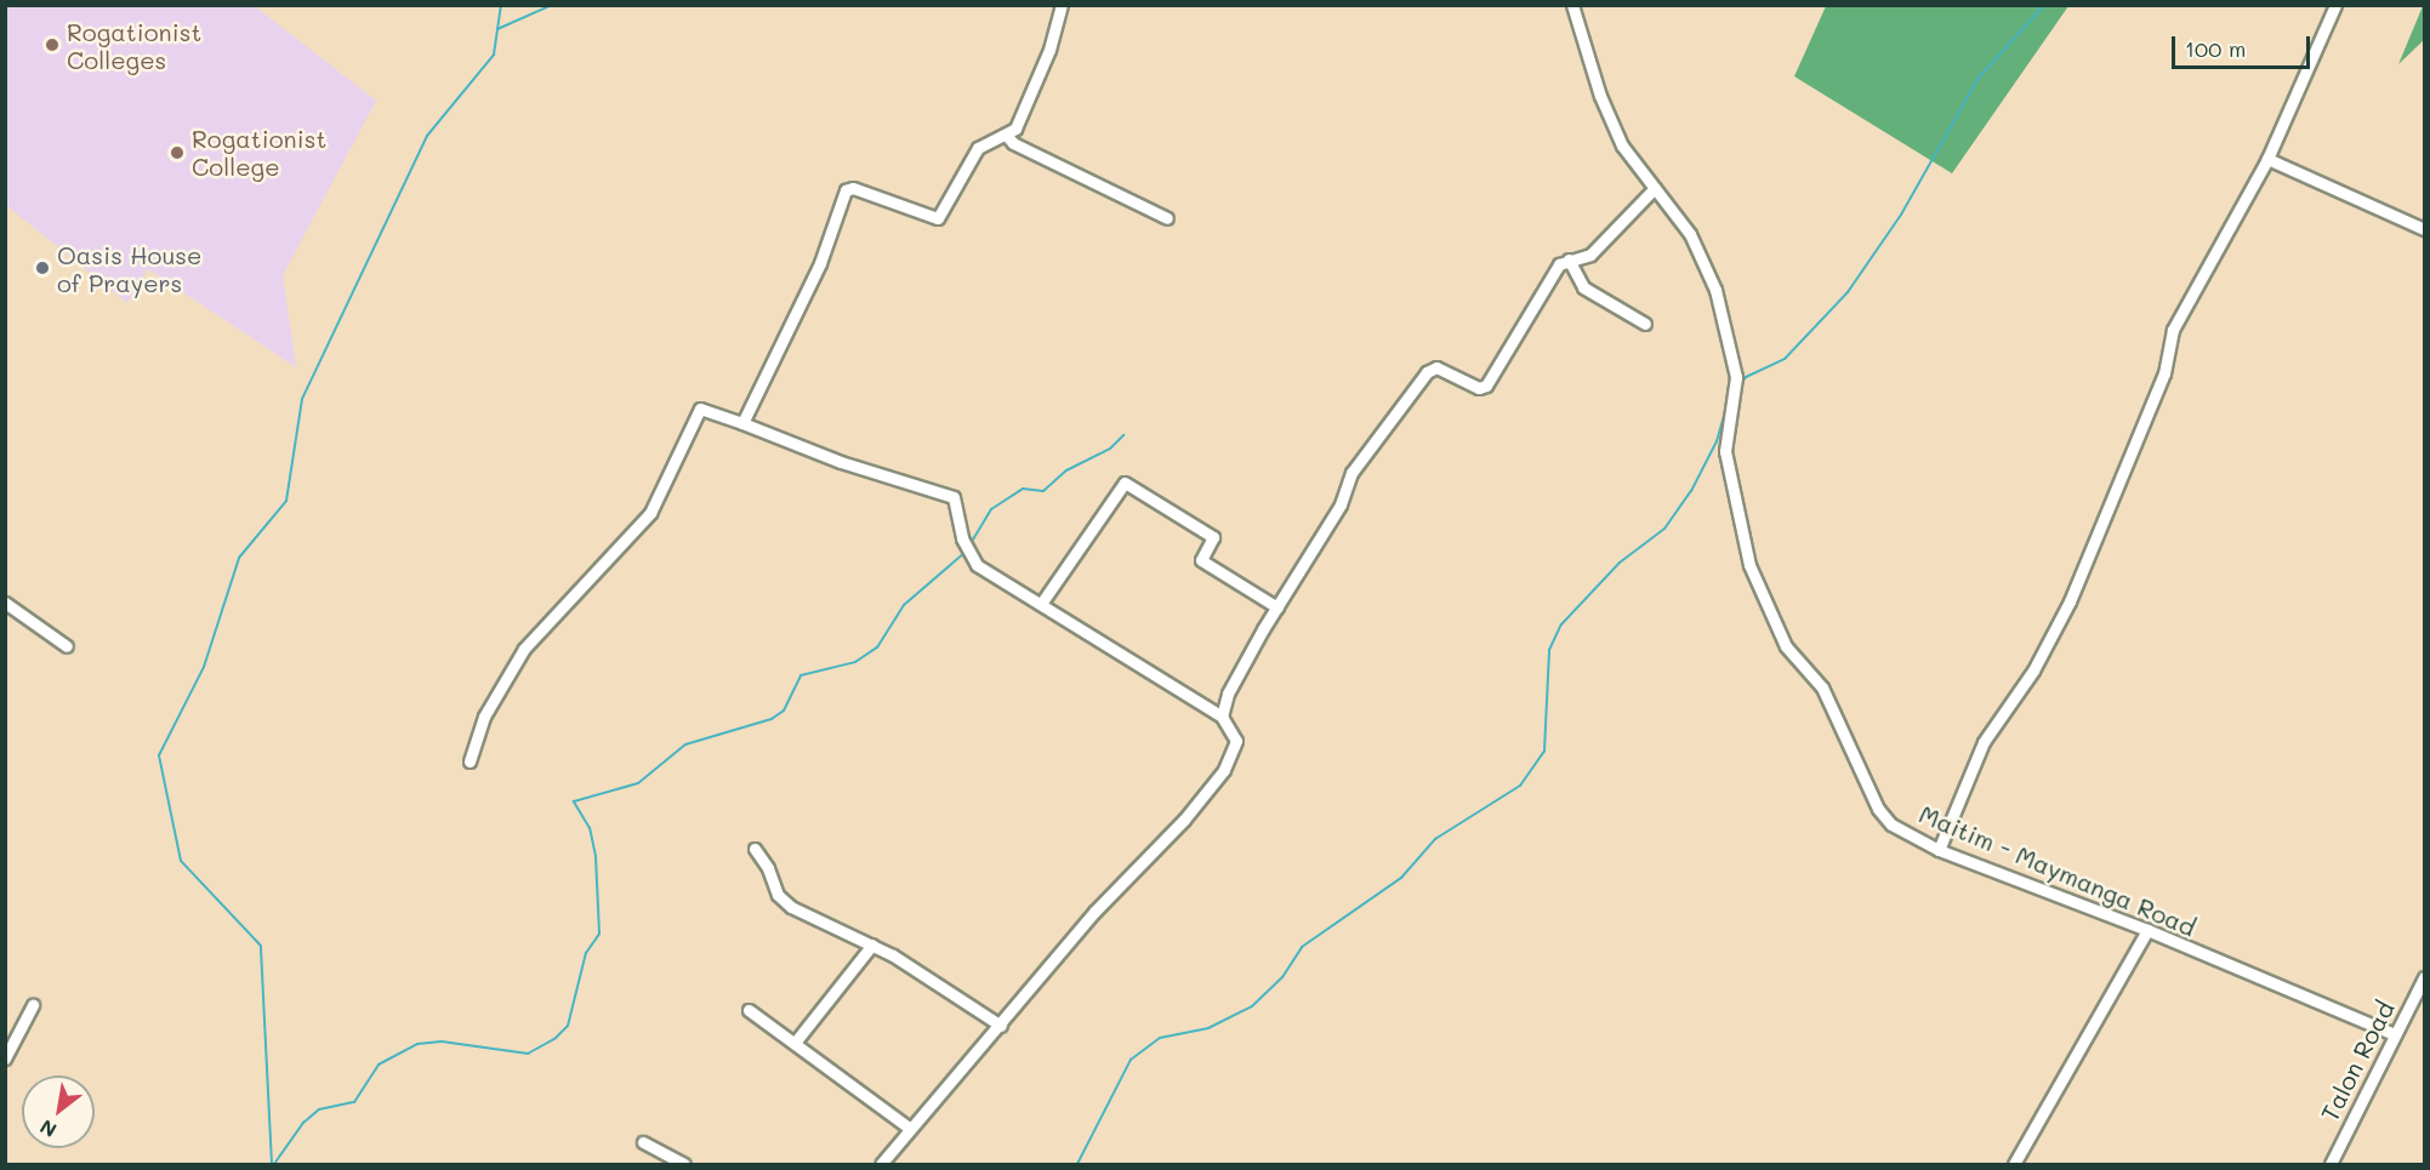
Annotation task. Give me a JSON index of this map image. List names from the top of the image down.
{
  "streets": {
    "street": ["Maitim - Maymanga Road", "Talon Road"]
  },
  "crossings": [
    ["Maitim - Maymanga Road", "Talon Road"]
  ],
  "places": ["Rogationist Colleges", "Rogationist College", "Oasis House of Prayers"],
  "scale_bar": "100 m",
  "north": "bottom left"
}
